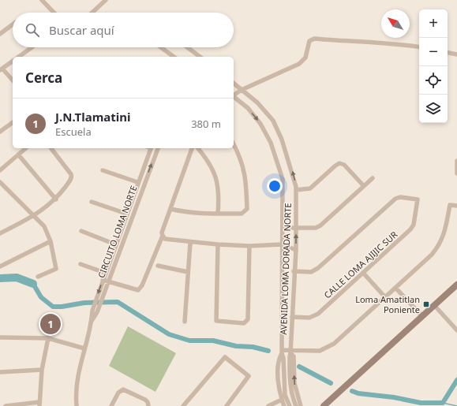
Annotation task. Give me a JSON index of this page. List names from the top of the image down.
{
  "streets": {
    "street": ["CIRCUITO LOMA NORTE", "CALLE LOMA AJIJIC SUR", "AVENIDA LOMA DORADA NORTE"]
  },
  "crossings": [
    ["CALLE LOMA AJIJIC SUR", "AVENIDA LOMA DORADA NORTE"]
  ],
  "places": {
    "transit": ["Loma Amatitlan Poniente"]
  },
  "north": "top left",
  "page": {
    "map_buttons": ["+", "−"],
    "search": "Buscar aquí",
    "heading": "Cerca",
    "list": [
      {
        "mark": "1",
        "name": "J.N.Tlamatini",
        "note": "Escuela",
        "value": "380 m"
      }
    ],
    "pins": "1"
  }
}
